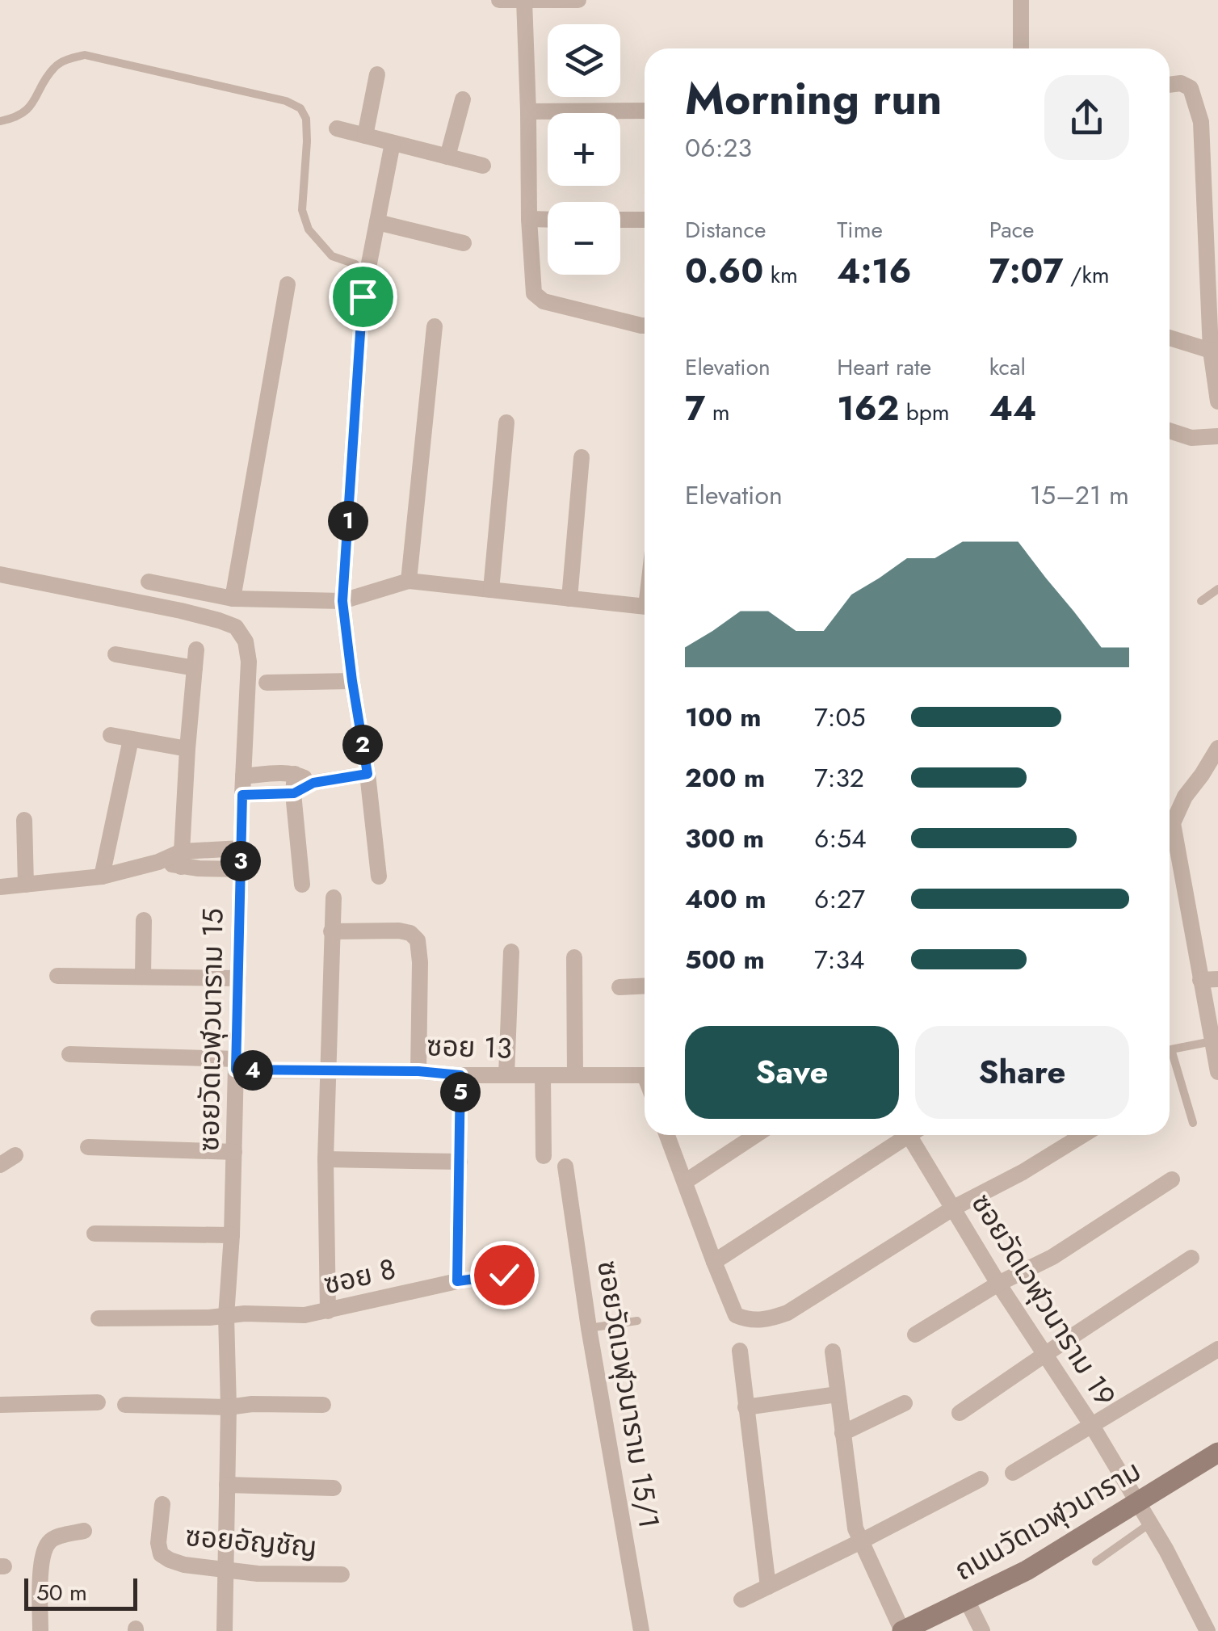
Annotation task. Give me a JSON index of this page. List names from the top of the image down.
{
  "streets": {
    "street": [
      "ซอยวัดเวฬุวนาราม 15",
      "ซอย 13",
      "ซอย 8",
      "ซอยวัดเวฬุวนาราม 19",
      "ซอยวัดเวฬุวนาราม 15/1",
      "ถนนวัดเวฬุวนาราม",
      "ซอยอัญชัญ"
    ]
  },
  "crossings": [
    ["ซอยวัดเวฬุวนาราม 15", "ซอย 13"],
    ["ซอยวัดเวฬุวนาราม 15", "ซอย 8"],
    ["ซอยวัดเวฬุวนาราม 15", "ซอยอัญชัญ"],
    ["ซอยวัดเวฬุวนาราม 19", "ถนนวัดเวฬุวนาราม"]
  ],
  "scale_bar": "50 m",
  "page": {
    "map_buttons": ["+", "−"],
    "heading": ["Morning run", "06:23"],
    "stats": [
      ["Distance", "0.60 km"],
      ["Time", "4:16"],
      ["Pace", "7:07 /km"],
      ["Elevation", "7 m"],
      ["Heart rate", "162 bpm"],
      ["kcal", "44"]
    ],
    "chart": ["Elevation", "15–21 m"],
    "pins": [
      "1",
      "2",
      "3",
      "4",
      "5"
    ],
    "list": [
      {
        "name": "100 m",
        "note": "7:05"
      },
      {
        "name": "200 m",
        "note": "7:32"
      },
      {
        "name": "300 m",
        "note": "6:54"
      },
      {
        "name": "400 m",
        "note": "6:27"
      },
      {
        "name": "500 m",
        "note": "7:34"
      }
    ],
    "buttons": ["Save", "Share"],
    "scale": "50 m"
  }
}
